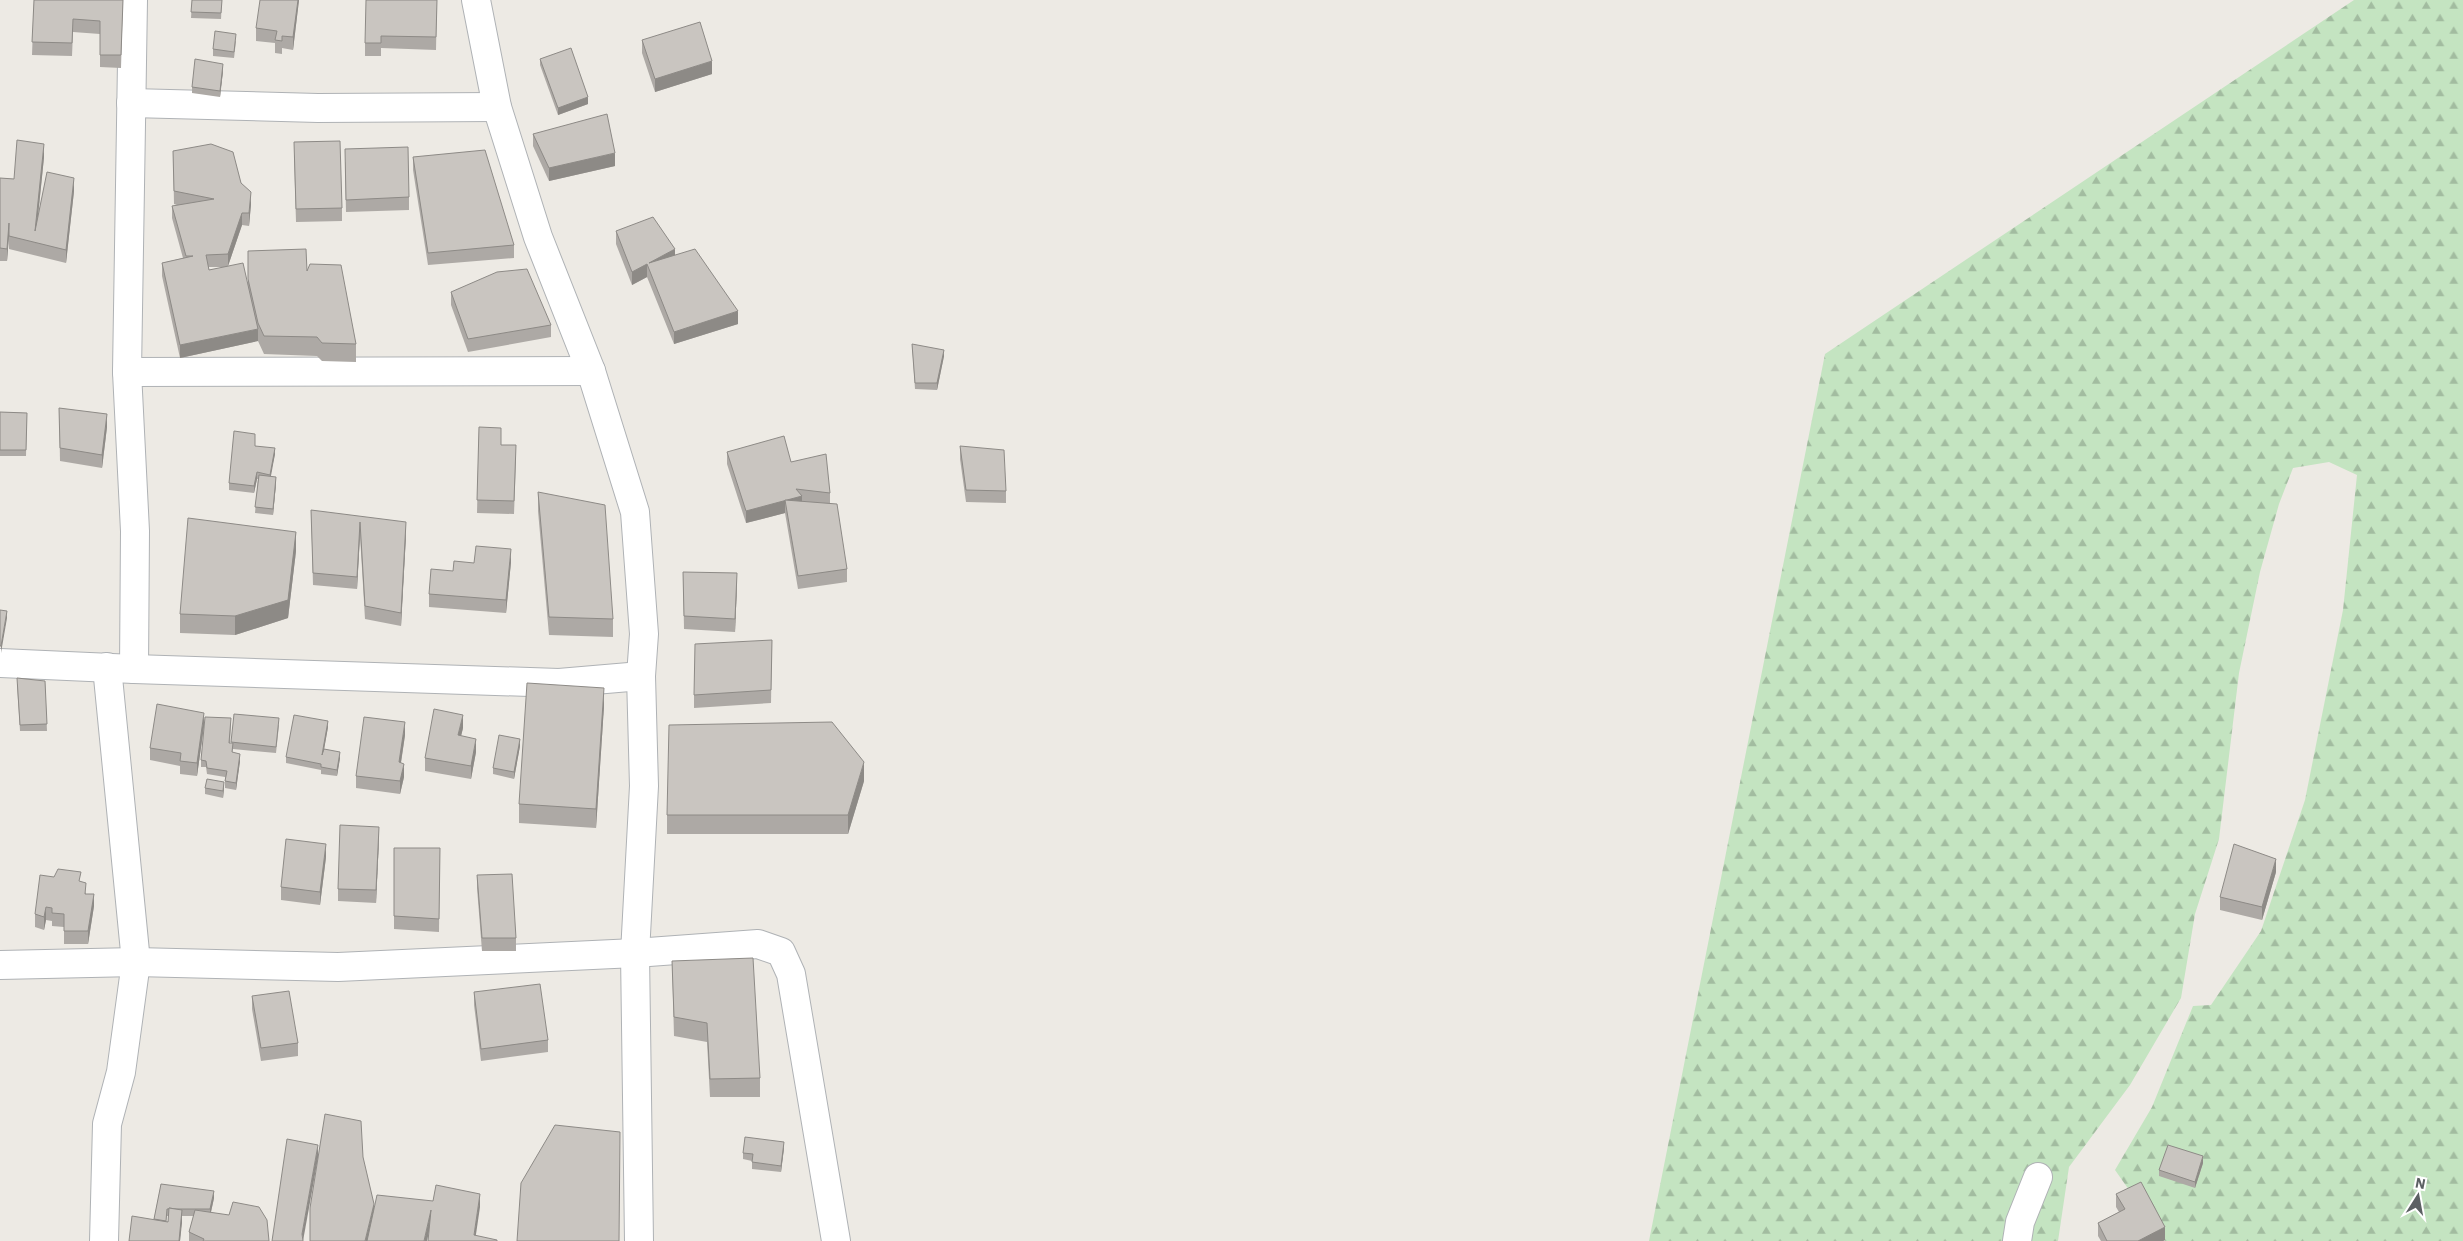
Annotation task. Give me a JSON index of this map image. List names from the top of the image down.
{
  "north": "top"
}
